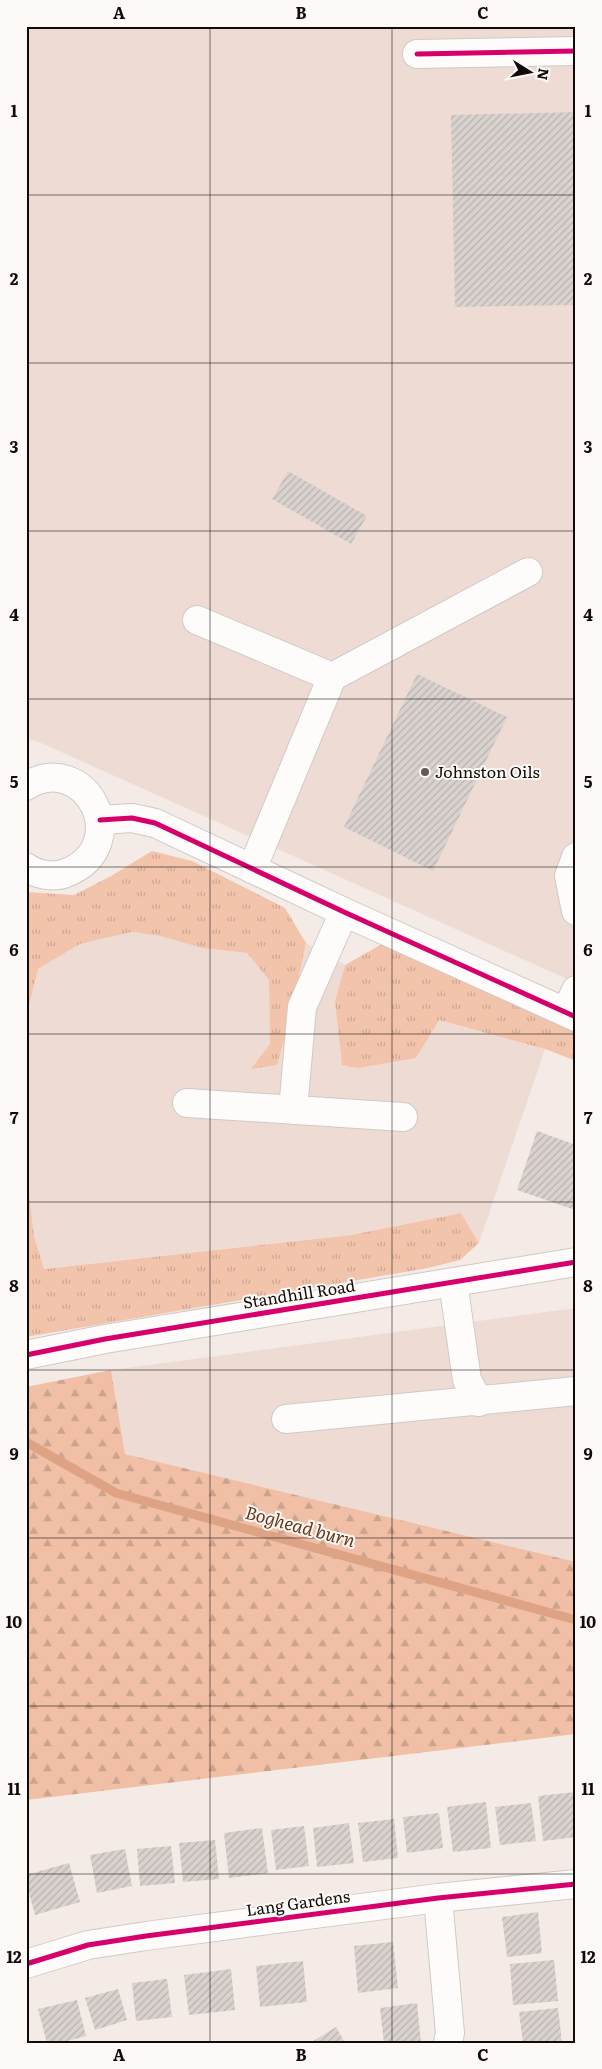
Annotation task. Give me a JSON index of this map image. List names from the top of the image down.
{
  "streets": {
    "street": ["Standhill Road", "Lang Gardens"]
  },
  "water": ["Boghead burn"],
  "places": ["Johnston Oils"],
  "north": "right",
  "grid": {
    "columns": ["A", "B", "C"],
    "rows": [
      "1",
      "2",
      "3",
      "4",
      "5",
      "6",
      "7",
      "8",
      "9",
      "10",
      "11",
      "12"
    ]
  }
}
